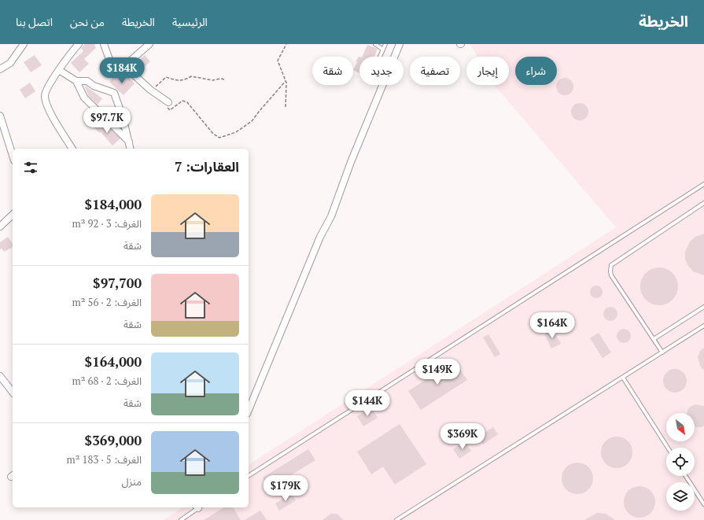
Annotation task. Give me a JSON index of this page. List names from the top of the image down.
{
  "north": "bottom right",
  "page": {
    "header": "الخريطة",
    "nav": [
      "الرئيسية",
      "الخريطة",
      "من نحن",
      "اتصل بنا"
    ],
    "chip": [
      "شراء",
      "إيجار",
      "تصفية",
      "جديد",
      "شقة"
    ],
    "price": [
      "$184K",
      "$97.7K",
      "$164K",
      "$149K",
      "$144K",
      "$369K",
      "$179K"
    ],
    "heading": "العقارات: 7",
    "list": [
      {
        "name": "$184,000",
        "note": "الغرف: 3 · 92 m² · شقة"
      },
      {
        "name": "$97,700",
        "note": "الغرف: 2 · 56 m² · شقة"
      },
      {
        "name": "$164,000",
        "note": "الغرف: 2 · 68 m² · شقة"
      },
      {
        "name": "$369,000",
        "note": "الغرف: 5 · 183 m² · منزل"
      }
    ]
  }
}
